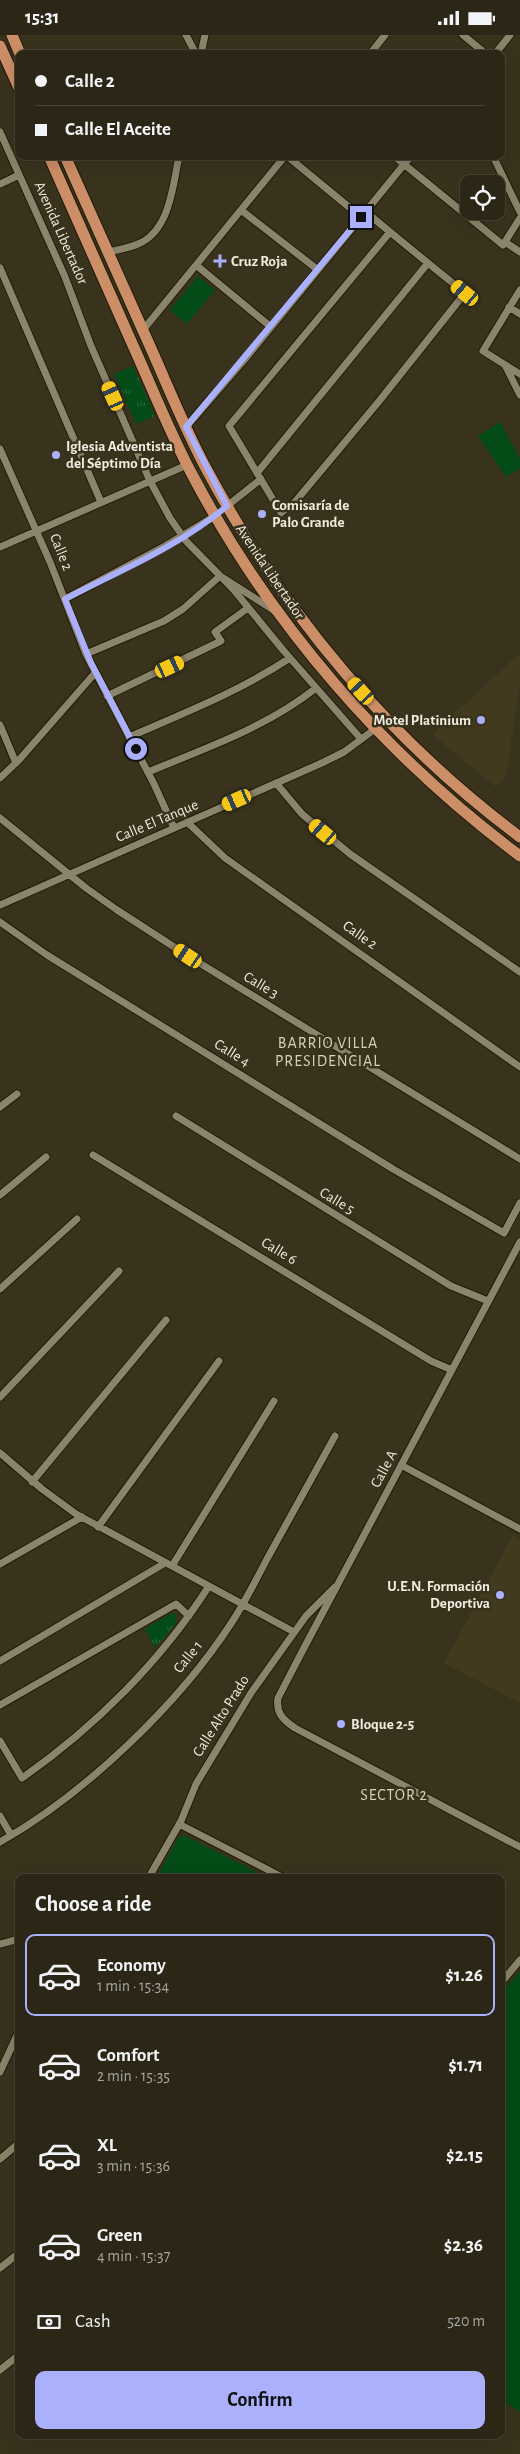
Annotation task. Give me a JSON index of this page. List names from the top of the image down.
{
  "streets": {
    "main road": ["Avenida Libertador"],
    "street": [
      "Calle 2",
      "Calle El Tanque",
      "Calle 3",
      "Calle 4",
      "Calle 5",
      "Calle 6",
      "Calle A",
      "Calle 1",
      "Calle Alto Prado"
    ]
  },
  "crossings": [
    ["Avenida Libertador", "Calle El Tanque"],
    ["Calle 2", "Calle El Tanque"],
    ["Calle El Tanque", "Calle 3"],
    ["Calle 5", "Calle A"],
    ["Calle 6", "Calle A"],
    ["Calle A", "Calle Alto Prado"]
  ],
  "districts": ["BARRIO VILLA PRESIDENCIAL", "SECTOR 2"],
  "places": {
    "health": ["Cruz Roja"],
    "other": [
      "Iglesia Adventista del Séptimo Día",
      "Comisaría de Palo Grande",
      "Motel Platinium",
      "U.E.N. Formación Deportiva",
      "Bloque 2-5"
    ]
  },
  "page": {
    "status": "15:31",
    "banner": ["Calle 2", "Calle El Aceite"],
    "heading": "Choose a ride",
    "list": [
      {
        "name": "Economy",
        "note": "1 min · 15:34",
        "value": "$1.26"
      },
      {
        "name": "Comfort",
        "note": "2 min · 15:35",
        "value": "$1.71"
      },
      {
        "name": "XL",
        "note": "3 min · 15:36",
        "value": "$2.15"
      },
      {
        "name": "Green",
        "note": "4 min · 15:37",
        "value": "$2.36"
      }
    ],
    "pay": ["Cash", "520 m"],
    "buttons": "Confirm"
  }
}
